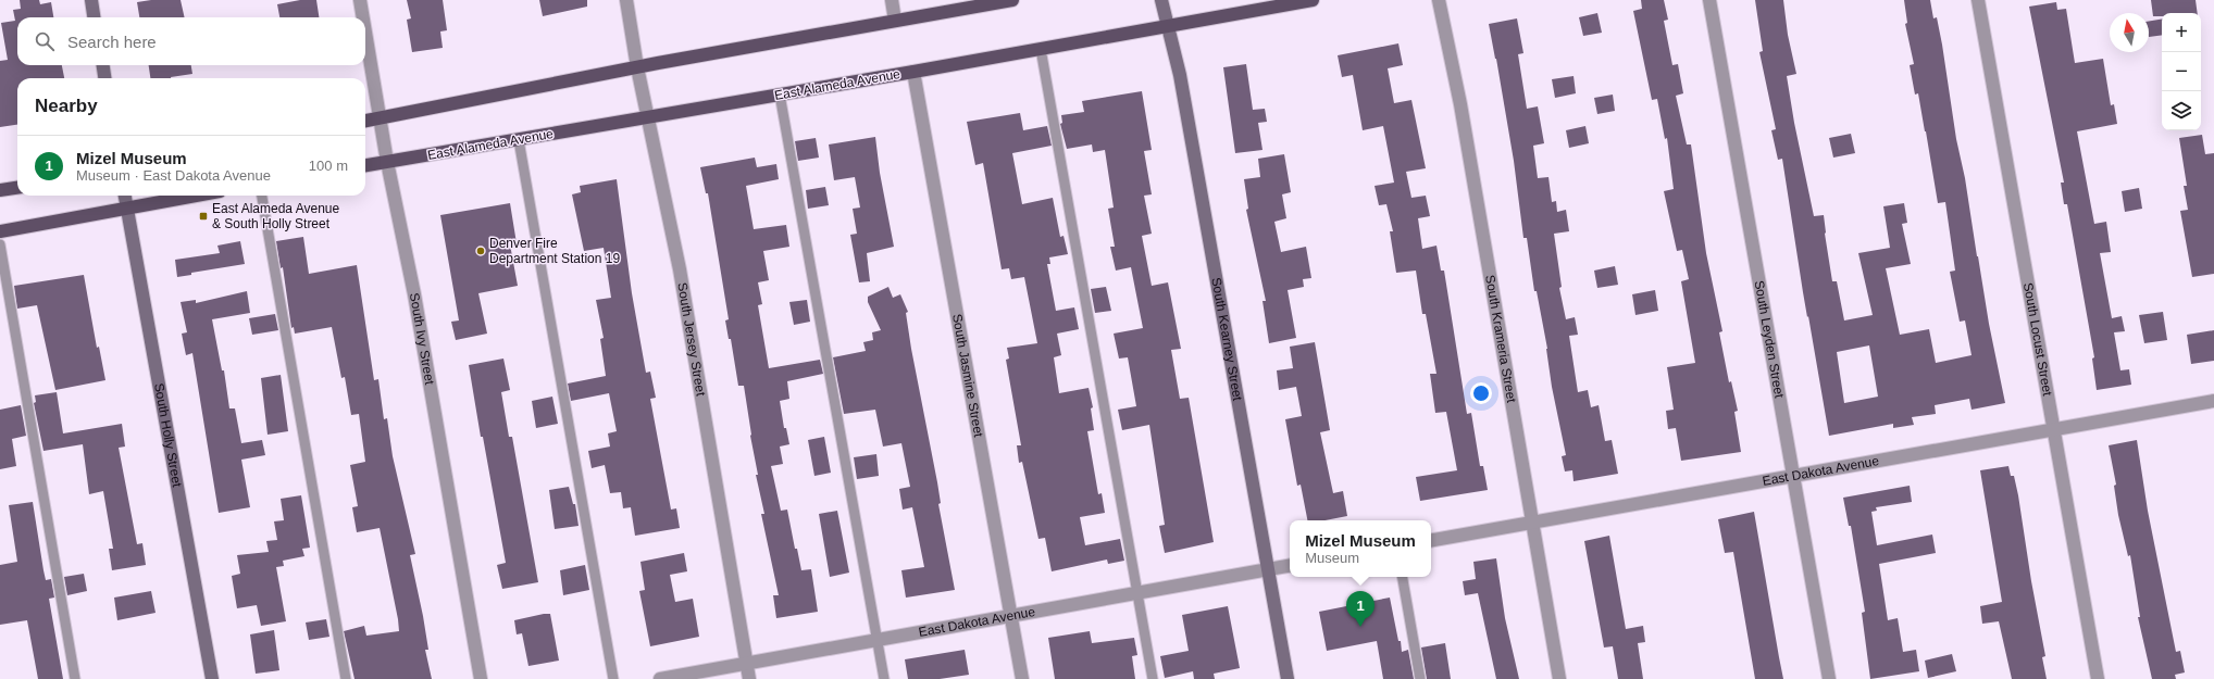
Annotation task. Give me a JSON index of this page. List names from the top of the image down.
{
  "streets": {
    "main road": ["East Alameda Avenue"],
    "street": [
      "South Ivy Street",
      "South Jersey Street",
      "South Kearney Street",
      "South Krameria Street",
      "South Leyden Street",
      "South Locust Street",
      "South Jasmine Street",
      "South Holly Street",
      "East Dakota Avenue"
    ]
  },
  "crossings": [
    ["East Alameda Avenue", "South Ivy Street"],
    ["East Alameda Avenue", "South Jersey Street"],
    ["East Alameda Avenue", "South Kearney Street"],
    ["East Alameda Avenue", "South Jasmine Street"],
    ["South Jersey Street", "East Dakota Avenue"],
    ["South Kearney Street", "East Dakota Avenue"],
    ["South Krameria Street", "East Dakota Avenue"],
    ["South Leyden Street", "East Dakota Avenue"],
    ["South Locust Street", "East Dakota Avenue"],
    ["South Jasmine Street", "East Dakota Avenue"]
  ],
  "places": {
    "transit": ["East Alameda Avenue & South Holly Street"],
    "other": ["Denver Fire Department Station 19"]
  },
  "north": "top",
  "page": {
    "map_buttons": ["+", "−"],
    "search": "Search here",
    "heading": "Nearby",
    "list": [
      {
        "mark": "1",
        "name": "Mizel Museum",
        "note": "Museum · East Dakota Avenue",
        "value": "100 m"
      }
    ],
    "popup": ["Mizel Museum", "Museum"],
    "pins": "1"
  }
}
